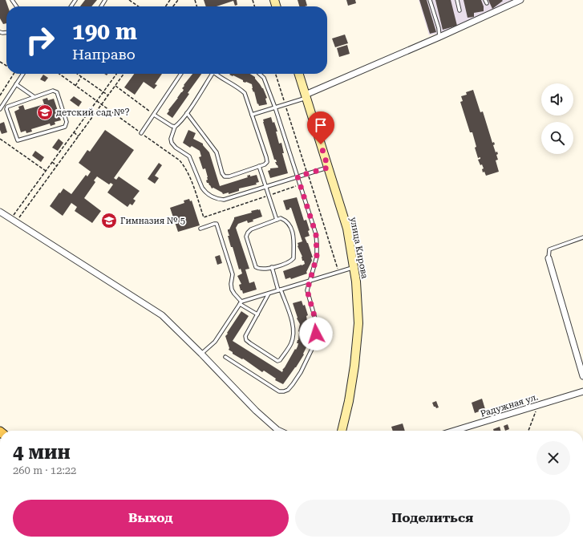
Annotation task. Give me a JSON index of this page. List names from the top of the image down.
{
  "streets": {
    "main road": ["улица Кирова"],
    "street": ["Радужная ул."]
  },
  "places": {
    "school or university": ["детский сад №?", "Гимназия № 5"]
  },
  "page": {
    "turn": ["190 m", "Направо"],
    "heading": ["4 мин", "260 m · 12:22"],
    "buttons": ["Выход", "Поделиться"]
  }
}
